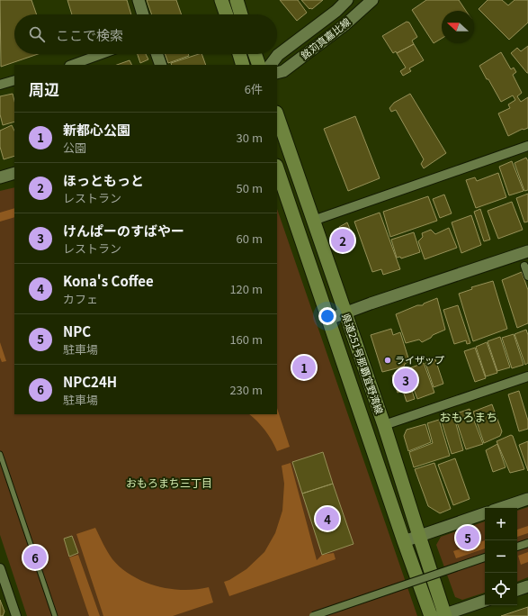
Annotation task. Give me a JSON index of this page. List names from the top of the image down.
{
  "streets": {
    "main road": ["県道251号那覇宜野湾線"],
    "street": ["銘苅真嘉比線"]
  },
  "districts": ["おもろまち", "おもろまち三丁目"],
  "places": ["ライザップ"],
  "north": "left",
  "page": {
    "search": "ここで検索",
    "heading": ["周辺", "6件"],
    "list": [
      {
        "mark": "1",
        "name": "新都心公園",
        "note": "公園",
        "value": "30 m"
      },
      {
        "mark": "2",
        "name": "ほっともっと",
        "note": "レストラン",
        "value": "50 m"
      },
      {
        "mark": "3",
        "name": "けんぱーのすばやー",
        "note": "レストラン",
        "value": "60 m"
      },
      {
        "mark": "4",
        "name": "Kona's Coffee",
        "note": "カフェ",
        "value": "120 m"
      },
      {
        "mark": "5",
        "name": "NPC",
        "note": "駐車場",
        "value": "160 m"
      },
      {
        "mark": "6",
        "name": "NPC24H",
        "note": "駐車場",
        "value": "230 m"
      }
    ],
    "pins": [
      "2",
      "1",
      "3",
      "4",
      "5",
      "6"
    ],
    "map_buttons": ["+", "−"]
  }
}
